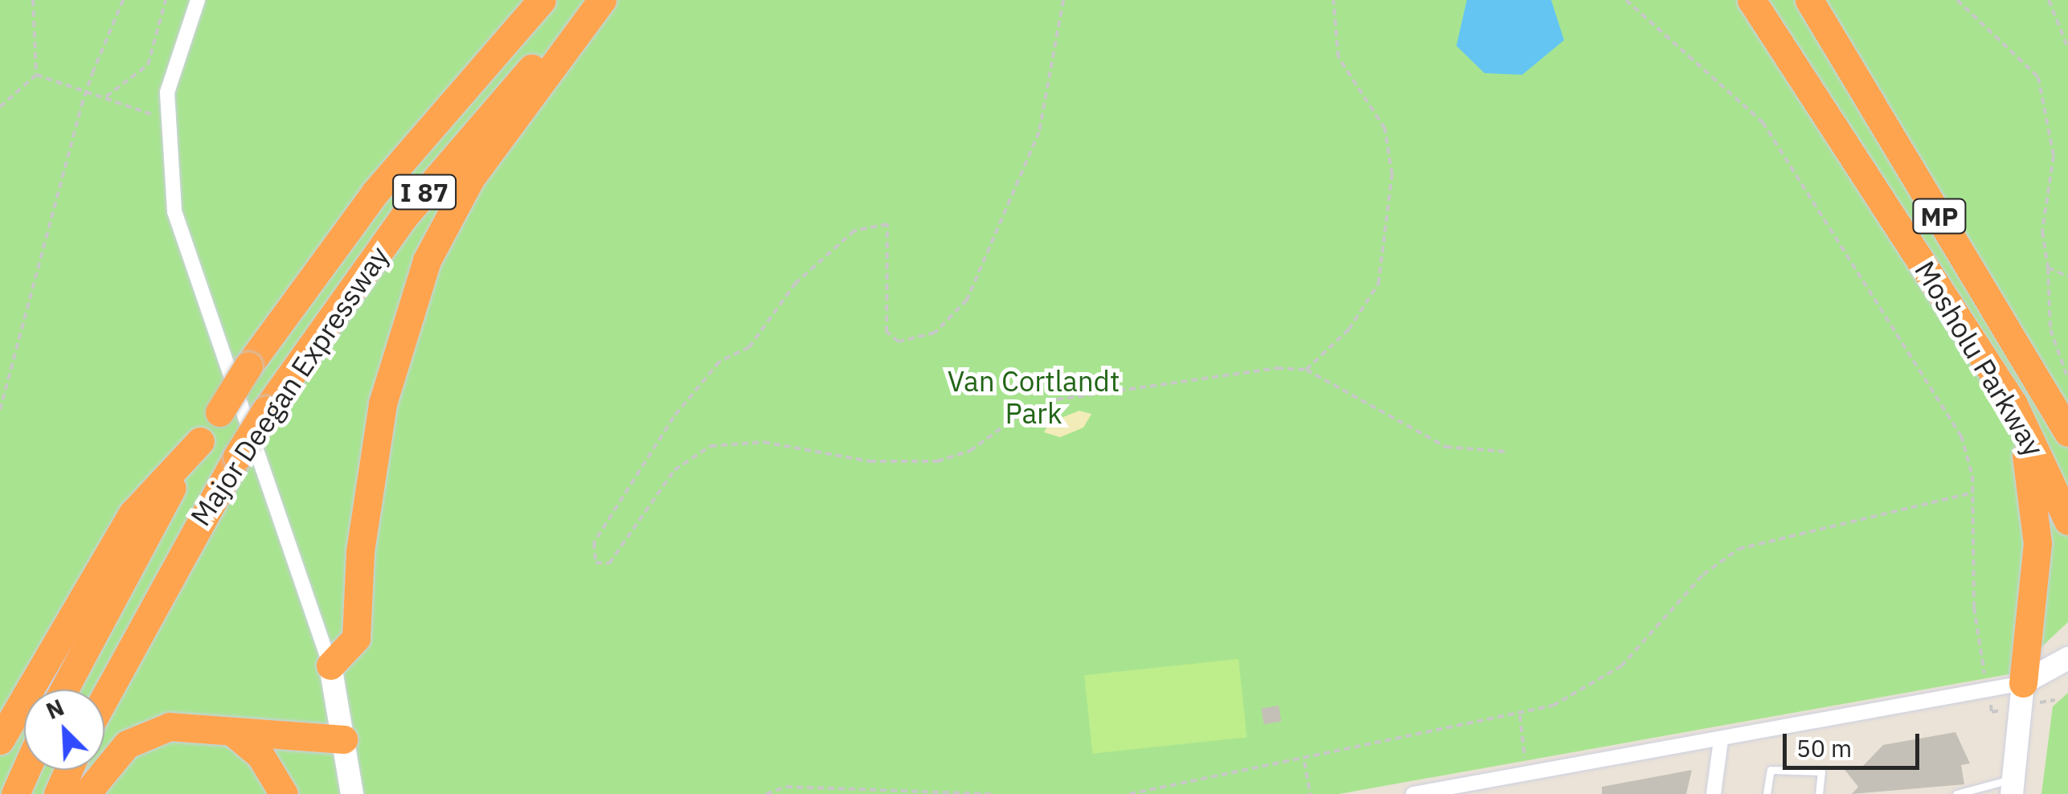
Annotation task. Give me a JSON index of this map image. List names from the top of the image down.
{
  "streets": {
    "highway": [
      "I 87",
      "MP",
      "Mosholu Parkway",
      "Major Deegan Expressway"
    ]
  },
  "parks": ["Van Cortlandt Park"],
  "scale_bar": "50 m",
  "north": "top left"
}
